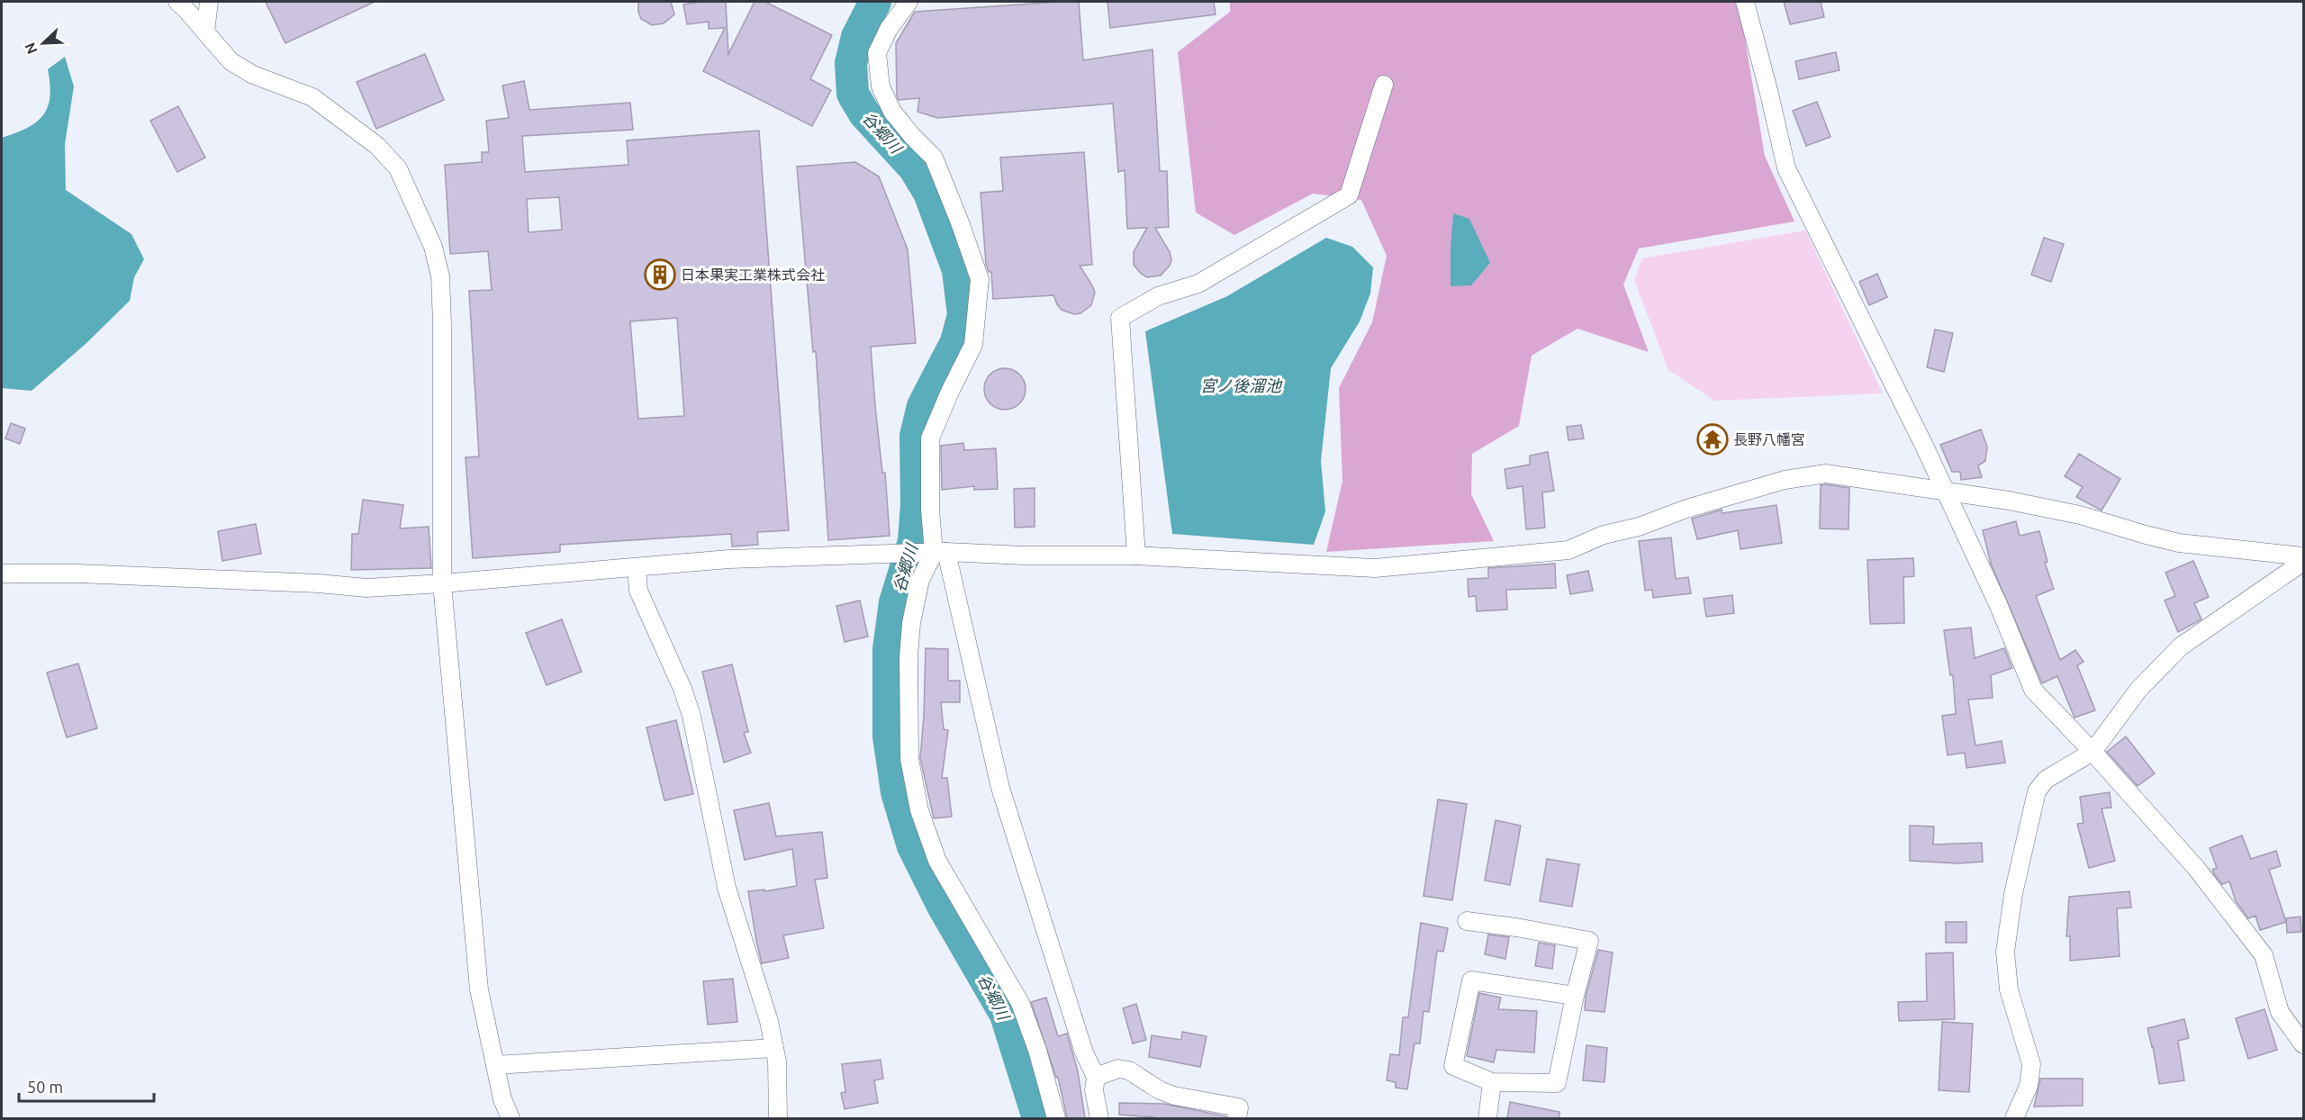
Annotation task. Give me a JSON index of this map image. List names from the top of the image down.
{
  "water": ["谷郷川", "宮ノ後溜池"],
  "places": {
    "building": ["日本果実工業株式会社"],
    "temple": ["長野八幡宮"]
  },
  "scale_bar": "50 m",
  "north": "bottom left"
}
